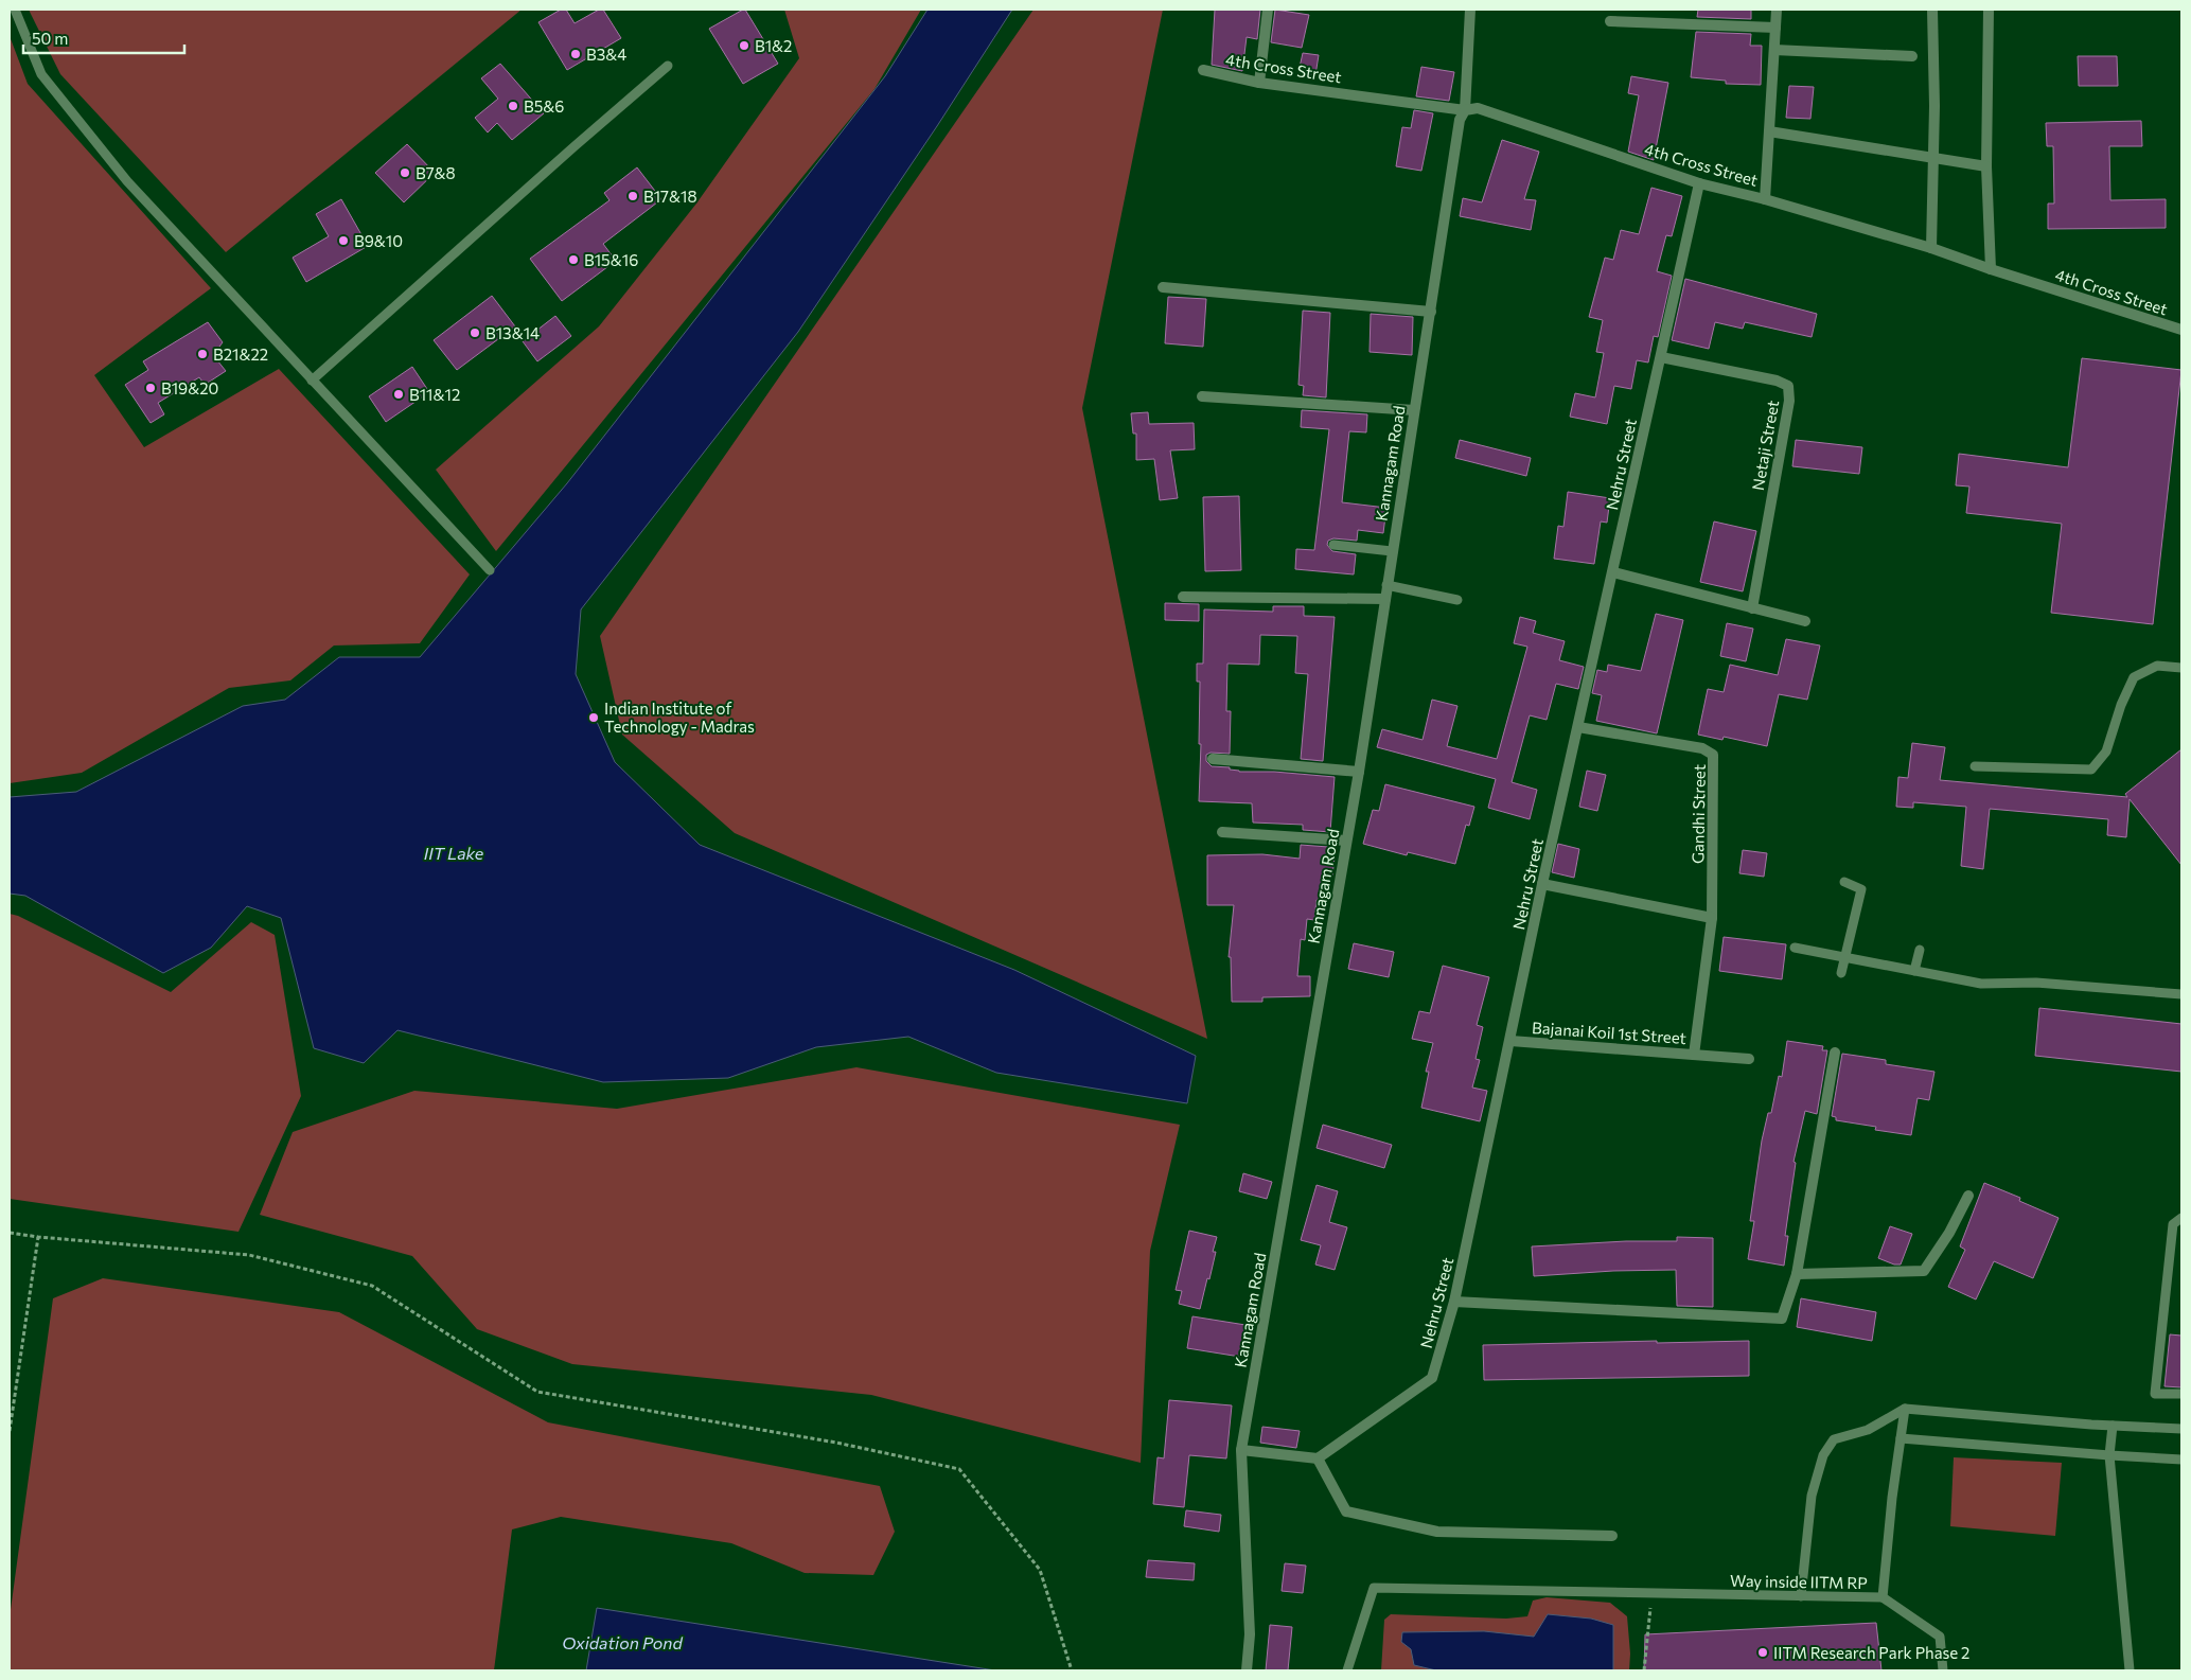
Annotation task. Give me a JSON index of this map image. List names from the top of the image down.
{
  "streets": {
    "street": [
      "4th Cross Street",
      "Netaji Street",
      "Kannagam Road",
      "Nehru Street",
      "Gandhi Street",
      "Bajanai Koil 1st Street"
    ],
    "lane": ["Way inside IITM RP"]
  },
  "crossings": [
    ["4th Cross Street", "Kannagam Road"],
    ["4th Cross Street", "Nehru Street"],
    ["Netaji Street", "Nehru Street"],
    ["Nehru Street", "Gandhi Street"],
    ["Nehru Street", "Bajanai Koil 1st Street"],
    ["Gandhi Street", "Bajanai Koil 1st Street"]
  ],
  "water": ["IIT Lake", "Oxidation Pond"],
  "places": [
    "B1&2",
    "B3&4",
    "B5&6",
    "B7&8",
    "B17&18",
    "B9&10",
    "B15&16",
    "B13&14",
    "B21&22",
    "B19&20",
    "B11&12",
    "Indian Institute of Technology - Madras",
    "IITM Research Park Phase 2"
  ],
  "scale_bar": "50 m"
}
